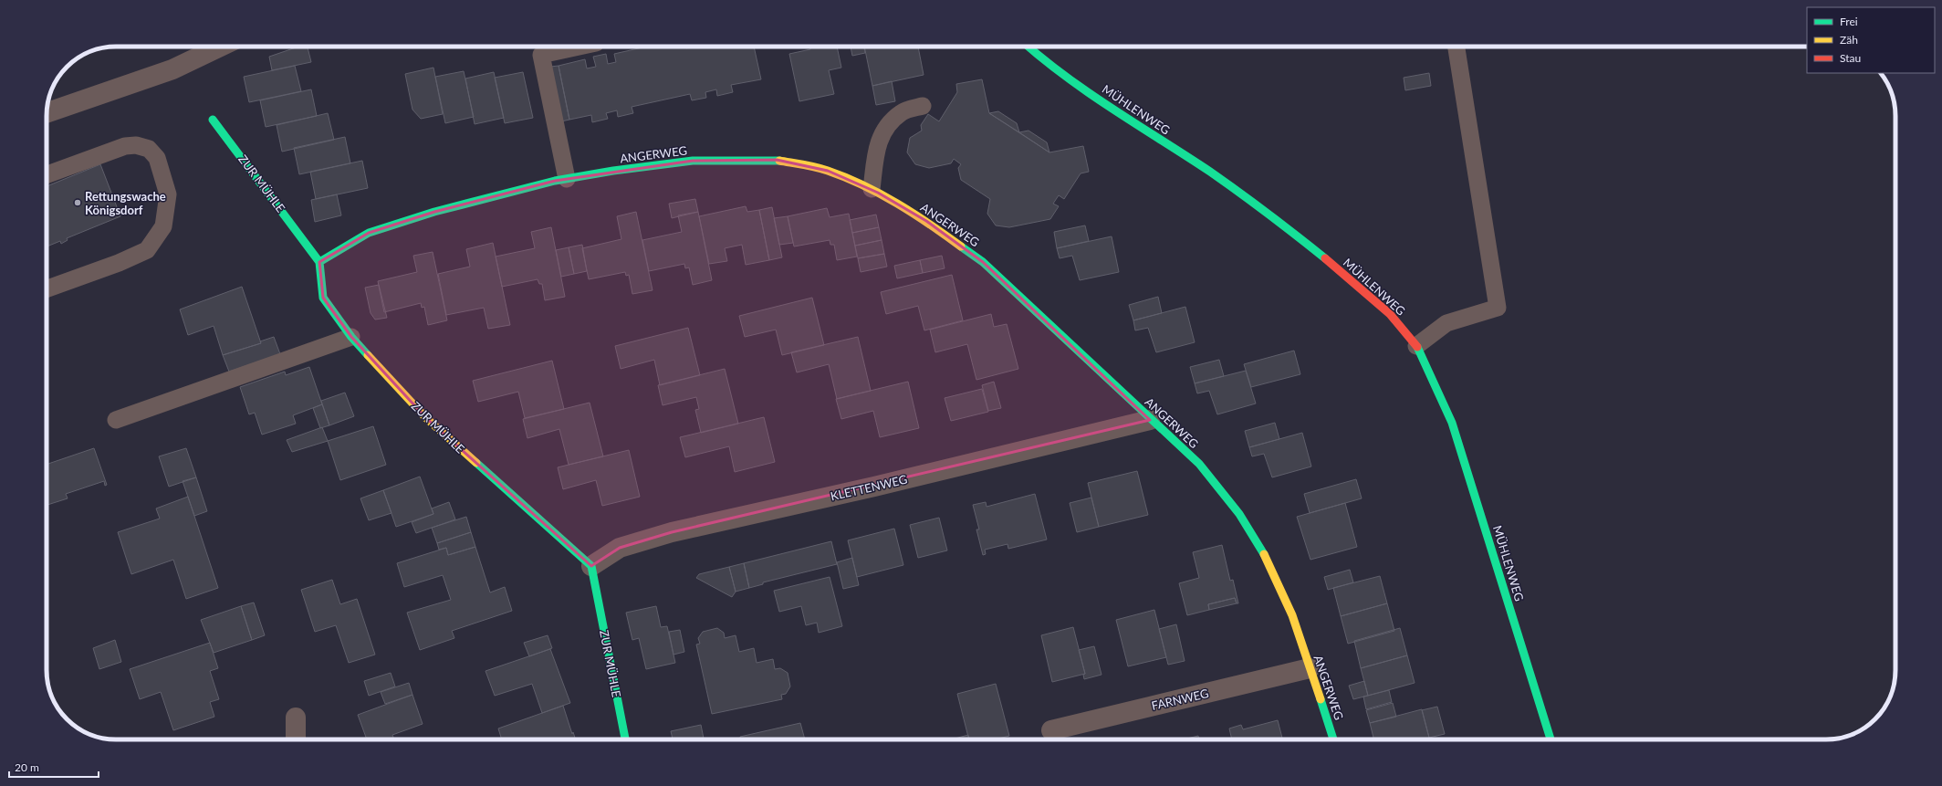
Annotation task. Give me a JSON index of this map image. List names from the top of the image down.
{
  "streets": {
    "street": [
      "MÜHLENWEG",
      "ANGERWEG",
      "ZUR MÜHLE",
      "KLETTENWEG",
      "FARNWEG"
    ]
  },
  "crossings": [
    ["ANGERWEG", "ZUR MÜHLE"],
    ["ANGERWEG", "KLETTENWEG"],
    ["ANGERWEG", "FARNWEG"],
    ["ZUR MÜHLE", "KLETTENWEG"]
  ],
  "places": ["Rettungswache Königsdorf"],
  "legend": ["Frei", "Zäh", "Stau"],
  "scale_bar": "20 m"
}
